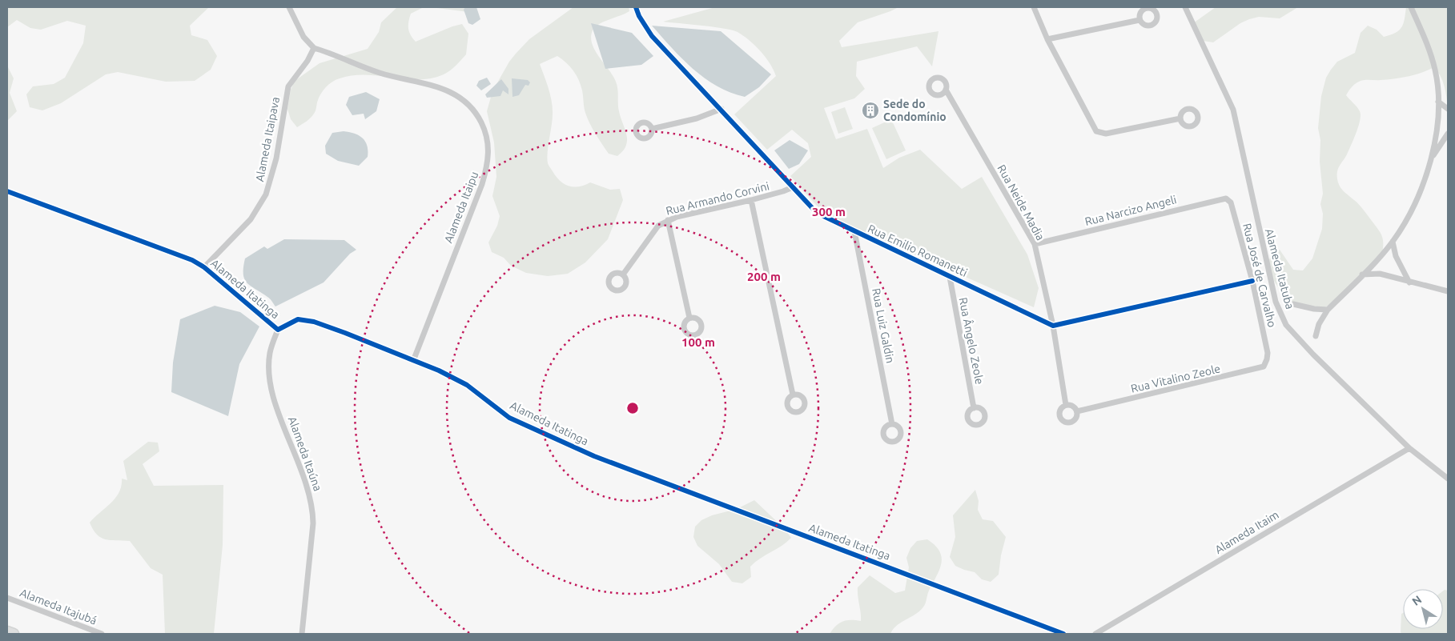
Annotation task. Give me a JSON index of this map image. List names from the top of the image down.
{
  "streets": {
    "street": [
      "Alameda Itaipava",
      "Rua Armando Corvini",
      "Rua Neide Madia",
      "Alameda Itaipu",
      "Rua Narcizo Angeli",
      "Rua Emilio Romanetti",
      "Alameda Itatuba",
      "Rua José de Carvalho",
      "Alameda Itatinga",
      "Rua Luiz Galdin",
      "Rua Ângelo Zeole",
      "Rua Vitalino Zeole",
      "Alameda Itaúna",
      "Alameda Itaim",
      "Alameda Itajubá"
    ]
  },
  "crossings": [
    ["Alameda Itaipava", "Alameda Itaipu"],
    ["Alameda Itaipava", "Alameda Itatinga"],
    ["Rua Armando Corvini", "Rua Emilio Romanetti"],
    ["Rua Neide Madia", "Rua Narcizo Angeli"],
    ["Rua Neide Madia", "Rua Emilio Romanetti"],
    ["Rua Neide Madia", "Rua Vitalino Zeole"],
    ["Alameda Itaipu", "Alameda Itatinga"],
    ["Rua Narcizo Angeli", "Rua José de Carvalho"],
    ["Rua Emilio Romanetti", "Rua Luiz Galdin"],
    ["Rua Emilio Romanetti", "Rua Ângelo Zeole"],
    ["Alameda Itatuba", "Alameda Itaim"],
    ["Rua José de Carvalho", "Rua Vitalino Zeole"],
    ["Alameda Itatinga", "Alameda Itaúna"]
  ],
  "places": {
    "building": ["Sede do Condomínio"]
  },
  "north": "top left",
  "rings": ["300 m", "200 m", "100 m"]
}
